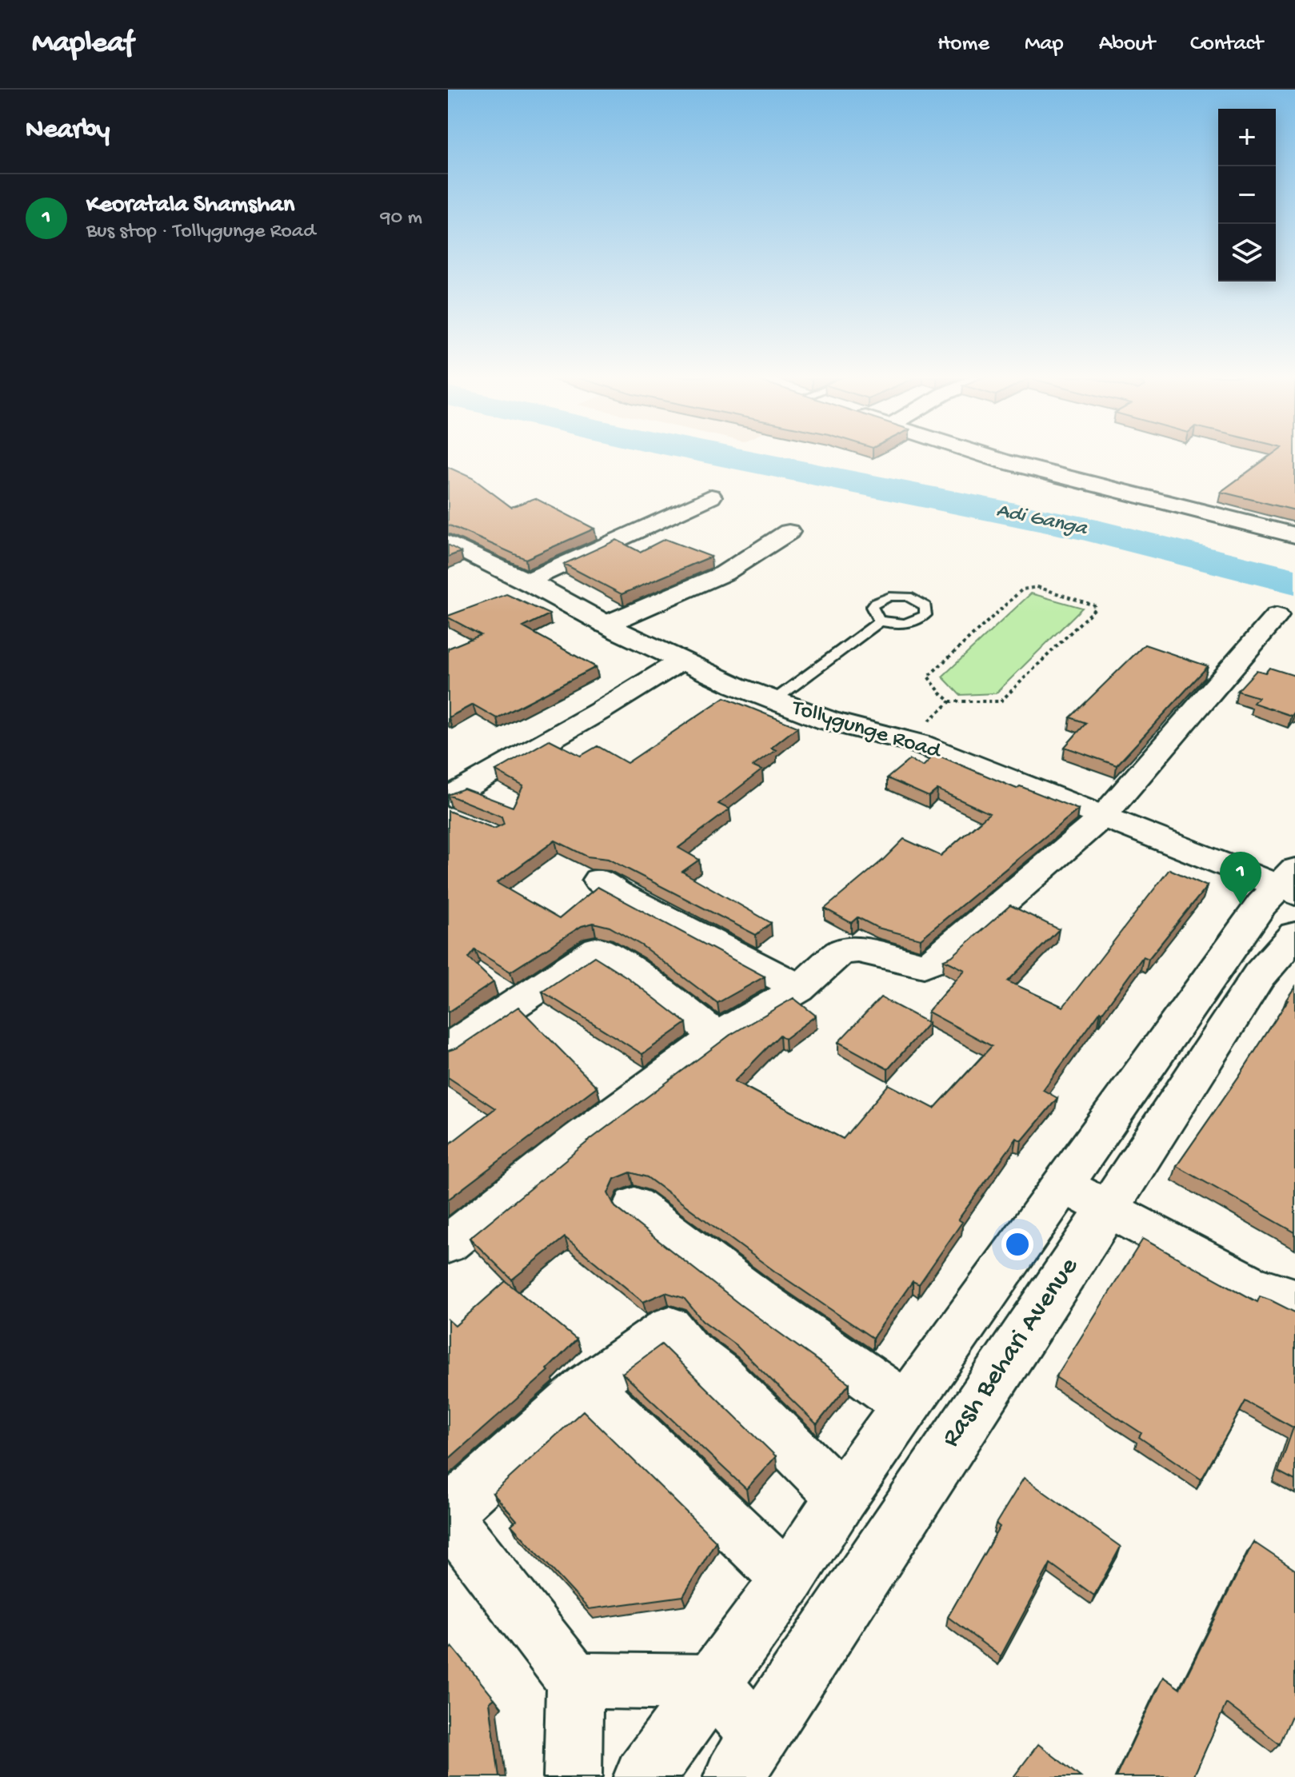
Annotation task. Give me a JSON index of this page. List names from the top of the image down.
{
  "streets": {
    "main road": ["Tollygunge Road", "Rash Behari Avenue"]
  },
  "water": ["Adi Ganga"],
  "page": {
    "header": "Mapleaf",
    "nav": [
      "Home",
      "Map",
      "About",
      "Contact"
    ],
    "heading": "Nearby",
    "map_buttons": ["+", "−"],
    "list": [
      {
        "mark": "1",
        "name": "Keoratala Shamshan",
        "note": "Bus stop · Tollygunge Road",
        "value": "90 m"
      }
    ],
    "pins": "1"
  }
}
